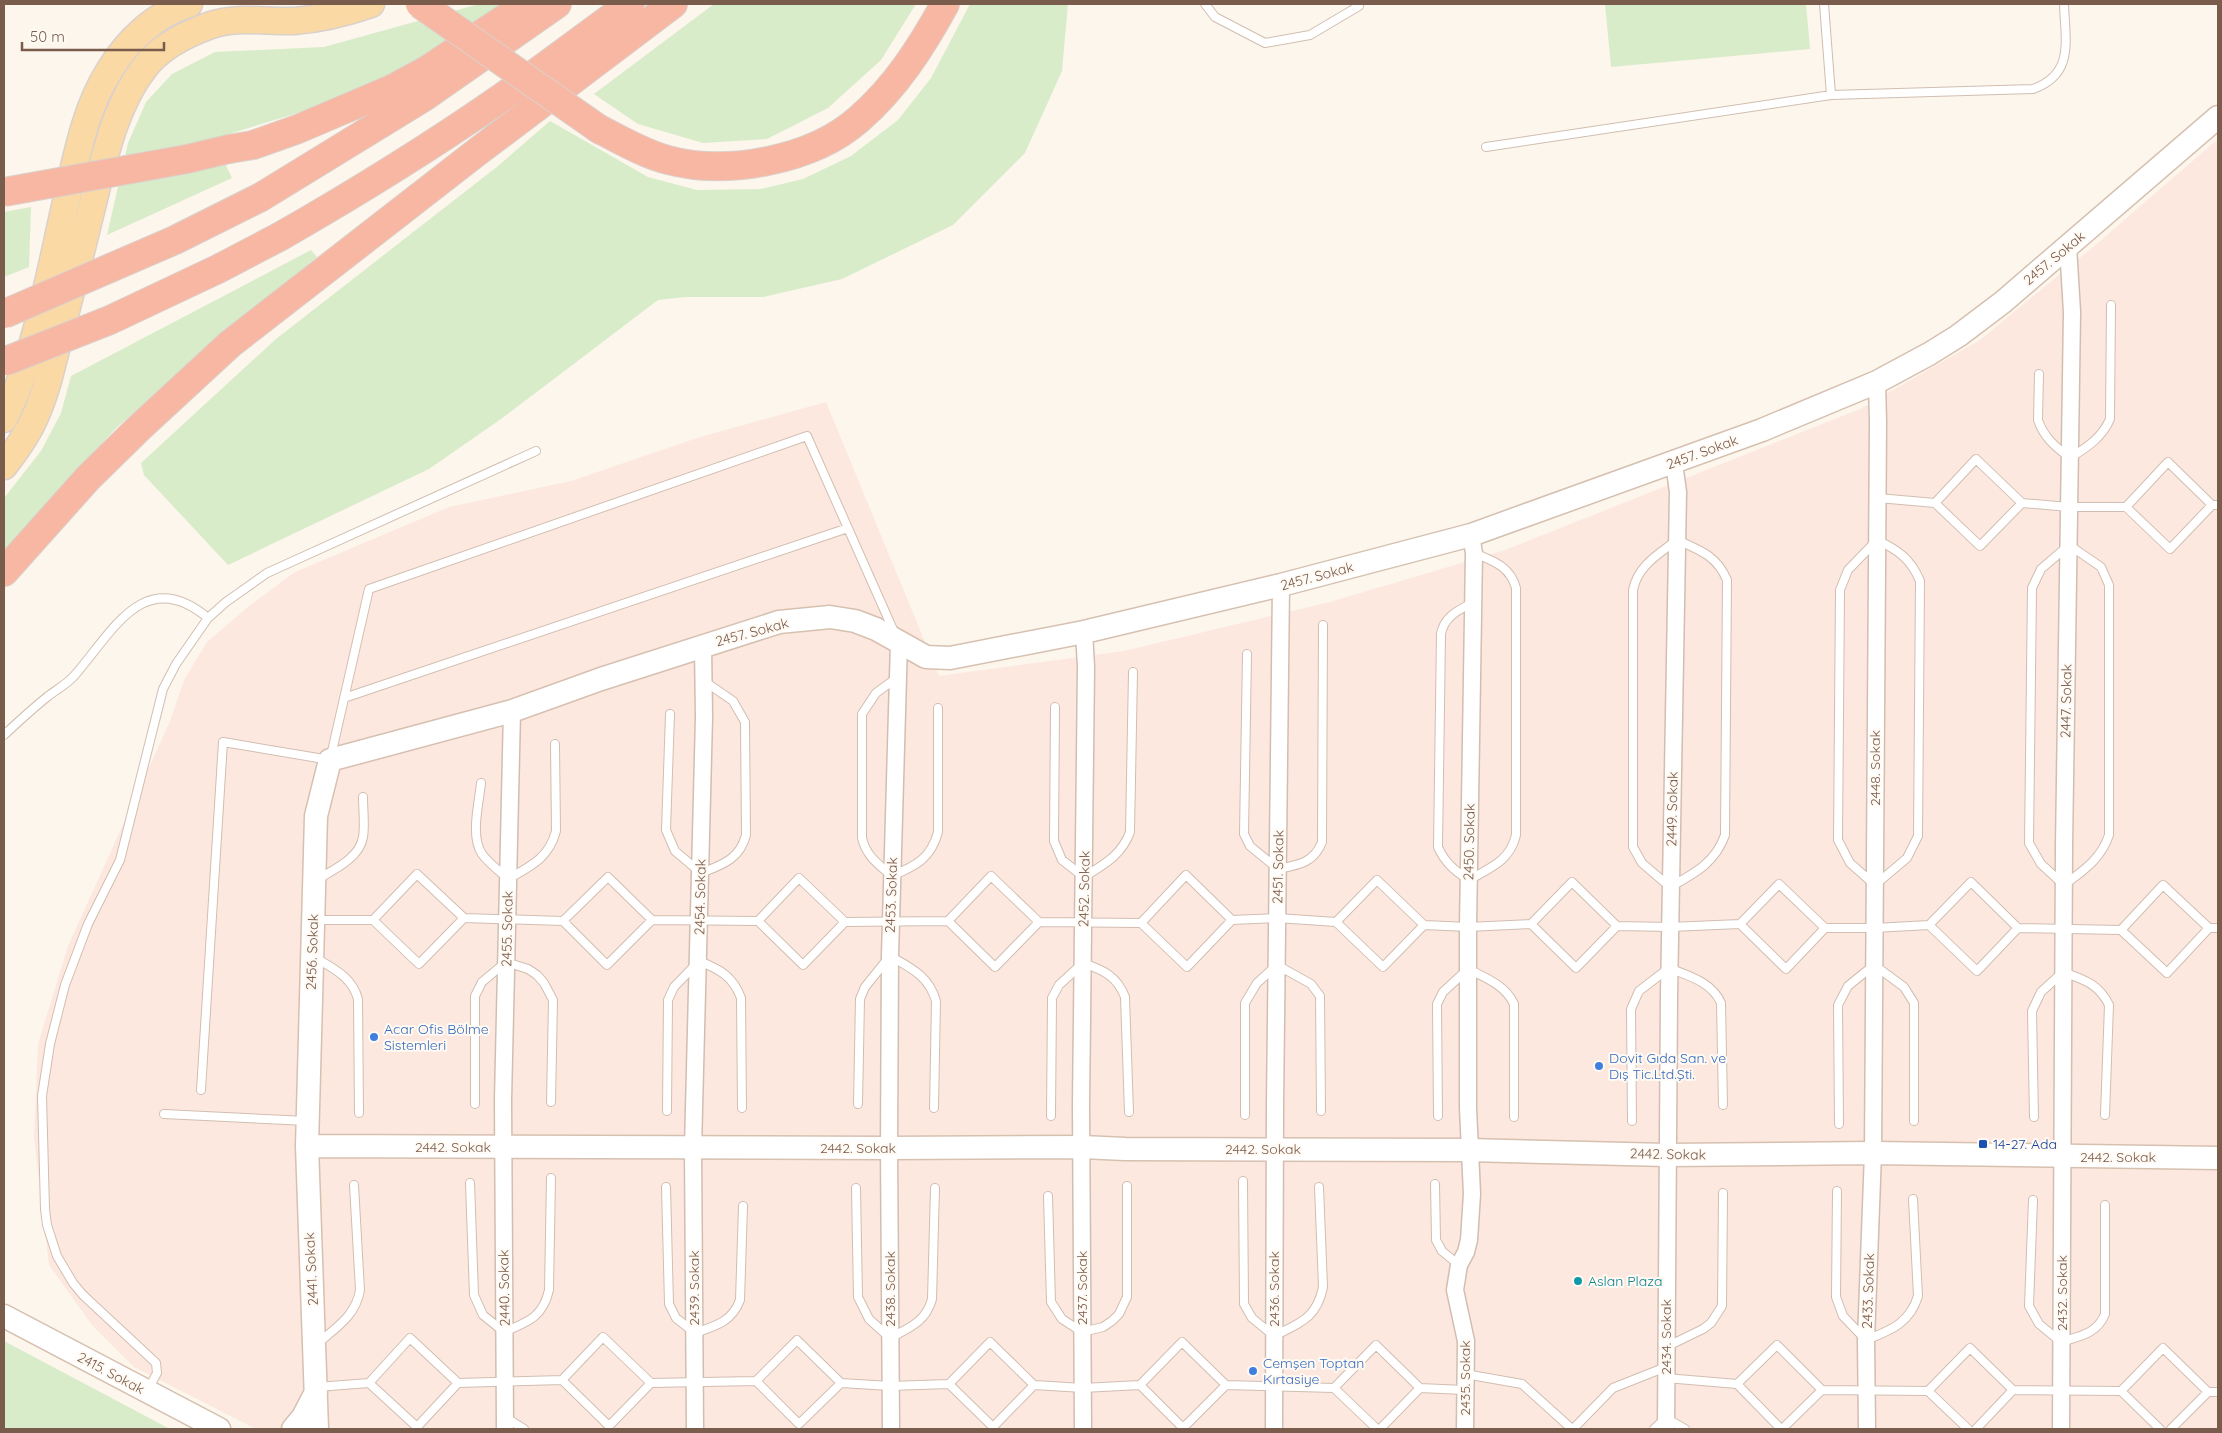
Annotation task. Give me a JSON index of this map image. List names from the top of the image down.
{
  "streets": {
    "street": [
      "2457. Sokak",
      "2447. Sokak",
      "2448. Sokak",
      "2449. Sokak",
      "2450. Sokak",
      "2451. Sokak",
      "2452. Sokak",
      "2453. Sokak",
      "2454. Sokak",
      "2455. Sokak",
      "2456. Sokak",
      "2442. Sokak",
      "2441. Sokak",
      "2440. Sokak",
      "2439. Sokak",
      "2437. Sokak",
      "2438. Sokak",
      "2436. Sokak",
      "2433. Sokak",
      "2432. Sokak",
      "2434. Sokak",
      "2415. Sokak",
      "2435. Sokak"
    ]
  },
  "crossings": [
    ["2457. Sokak", "2447. Sokak"],
    ["2457. Sokak", "2448. Sokak"],
    ["2457. Sokak", "2449. Sokak"],
    ["2457. Sokak", "2450. Sokak"],
    ["2457. Sokak", "2451. Sokak"],
    ["2457. Sokak", "2452. Sokak"],
    ["2457. Sokak", "2453. Sokak"],
    ["2457. Sokak", "2454. Sokak"],
    ["2457. Sokak", "2455. Sokak"],
    ["2457. Sokak", "2456. Sokak"],
    ["2447. Sokak", "2442. Sokak"],
    ["2447. Sokak", "2432. Sokak"],
    ["2448. Sokak", "2442. Sokak"],
    ["2448. Sokak", "2433. Sokak"],
    ["2449. Sokak", "2442. Sokak"],
    ["2449. Sokak", "2434. Sokak"],
    ["2450. Sokak", "2442. Sokak"],
    ["2450. Sokak", "2435. Sokak"],
    ["2451. Sokak", "2442. Sokak"],
    ["2451. Sokak", "2436. Sokak"],
    ["2452. Sokak", "2442. Sokak"],
    ["2452. Sokak", "2437. Sokak"],
    ["2453. Sokak", "2442. Sokak"],
    ["2453. Sokak", "2438. Sokak"],
    ["2454. Sokak", "2442. Sokak"],
    ["2454. Sokak", "2439. Sokak"],
    ["2455. Sokak", "2442. Sokak"],
    ["2455. Sokak", "2440. Sokak"],
    ["2456. Sokak", "2442. Sokak"],
    ["2456. Sokak", "2441. Sokak"],
    ["2442. Sokak", "2441. Sokak"],
    ["2442. Sokak", "2440. Sokak"],
    ["2442. Sokak", "2439. Sokak"],
    ["2442. Sokak", "2437. Sokak"],
    ["2442. Sokak", "2438. Sokak"],
    ["2442. Sokak", "2436. Sokak"],
    ["2442. Sokak", "2433. Sokak"],
    ["2442. Sokak", "2432. Sokak"],
    ["2442. Sokak", "2434. Sokak"],
    ["2442. Sokak", "2435. Sokak"]
  ],
  "places": {
    "other": [
      "Acar Ofis Bölme Sistemleri",
      "Dovit Gıda San. ve Dış Tic.Ltd.Şti.",
      "Aslan Plaza",
      "Cemşen Toptan Kırtasiye"
    ],
    "transit": ["14-27. Ada"]
  },
  "scale_bar": "50 m"
}
